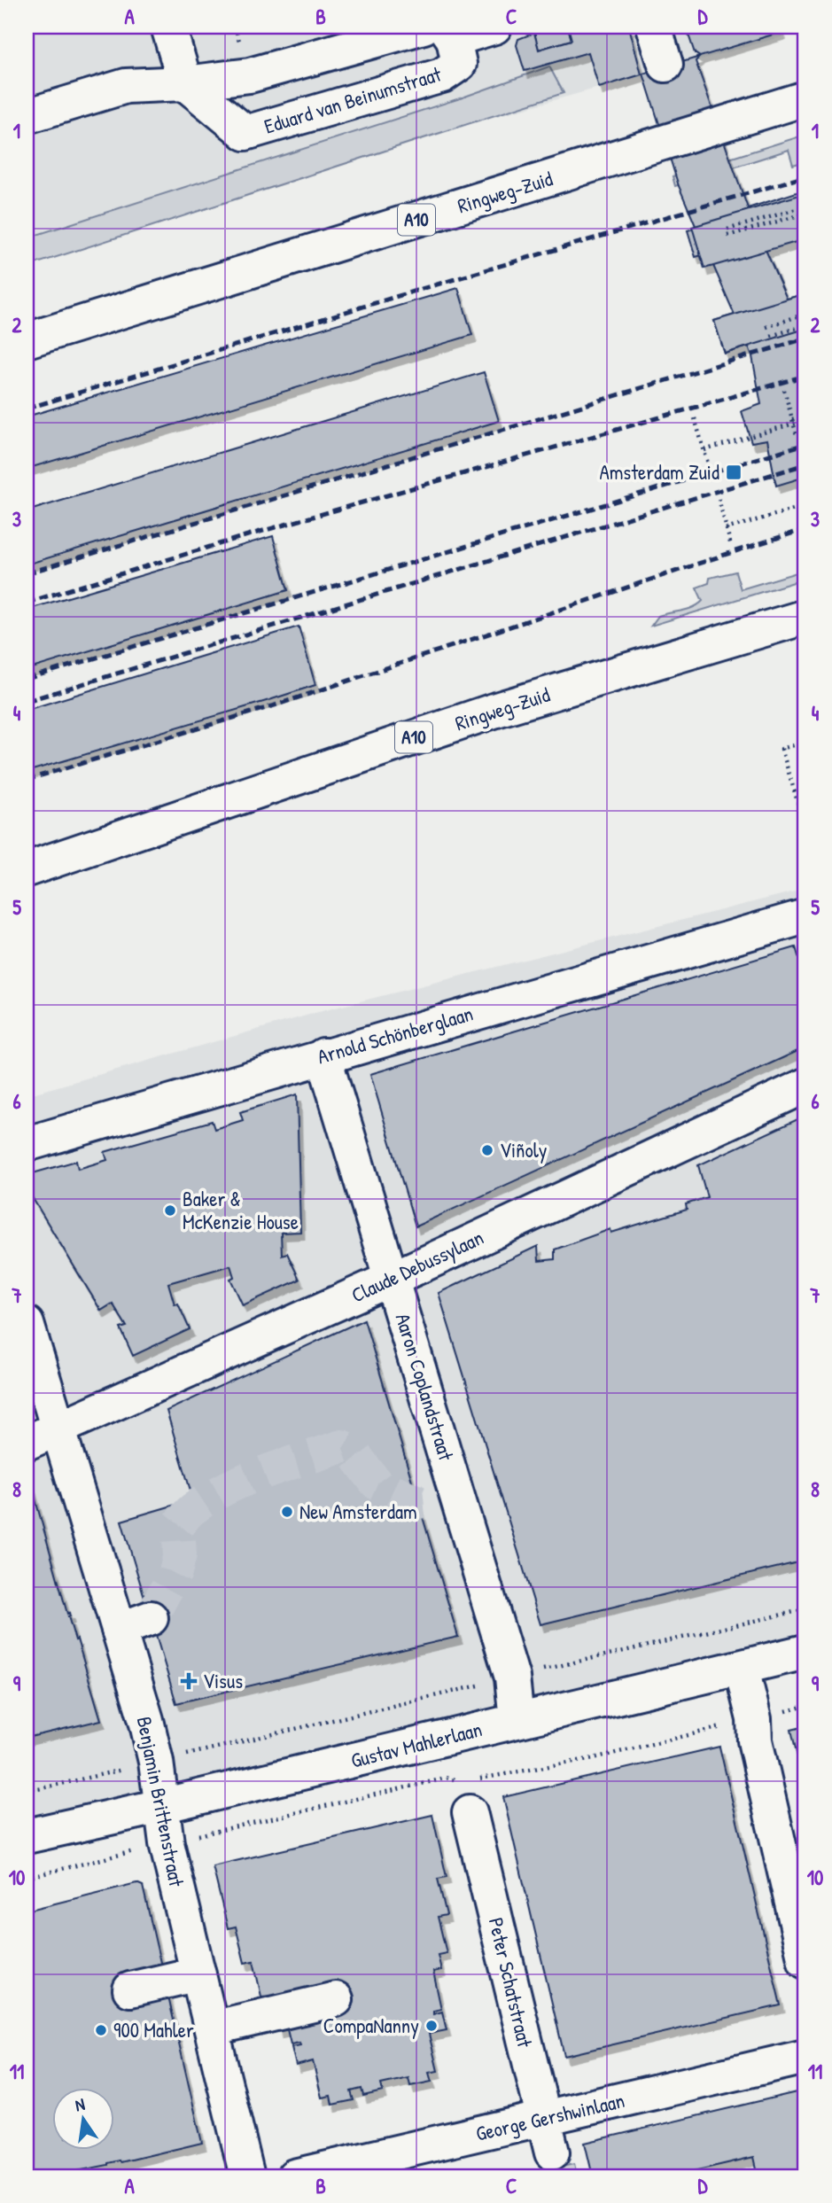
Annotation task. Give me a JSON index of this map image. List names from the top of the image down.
{
  "streets": {
    "main road": [
      "Eduard van Beinumstraat",
      "Ringweg-Zuid",
      "A10",
      "Arnold Schönberglaan",
      "Claude Debussylaan",
      "Aaron Coplandstraat",
      "Gustav Mahlerlaan",
      "Benjamin Brittenstraat",
      "Peter Schatstraat",
      "George Gershwinlaan"
    ]
  },
  "crossings": [
    ["Arnold Schönberglaan", "Aaron Coplandstraat"],
    ["Claude Debussylaan", "Aaron Coplandstraat"],
    ["Claude Debussylaan", "Benjamin Brittenstraat"],
    ["Aaron Coplandstraat", "Gustav Mahlerlaan"],
    ["Gustav Mahlerlaan", "Benjamin Brittenstraat"],
    ["Gustav Mahlerlaan", "Peter Schatstraat"],
    ["Peter Schatstraat", "George Gershwinlaan"]
  ],
  "places": {
    "transit": ["Amsterdam Zuid"],
    "other": [
      "Viñoly",
      "Baker & McKenzie House",
      "New Amsterdam",
      "CompaNanny",
      "900 Mahler"
    ],
    "health": ["Visus"]
  },
  "north": "top",
  "grid": {
    "columns": [
      "A",
      "B",
      "C",
      "D"
    ],
    "rows": [
      "1",
      "2",
      "3",
      "4",
      "5",
      "6",
      "7",
      "8",
      "9",
      "10",
      "11"
    ]
  }
}
